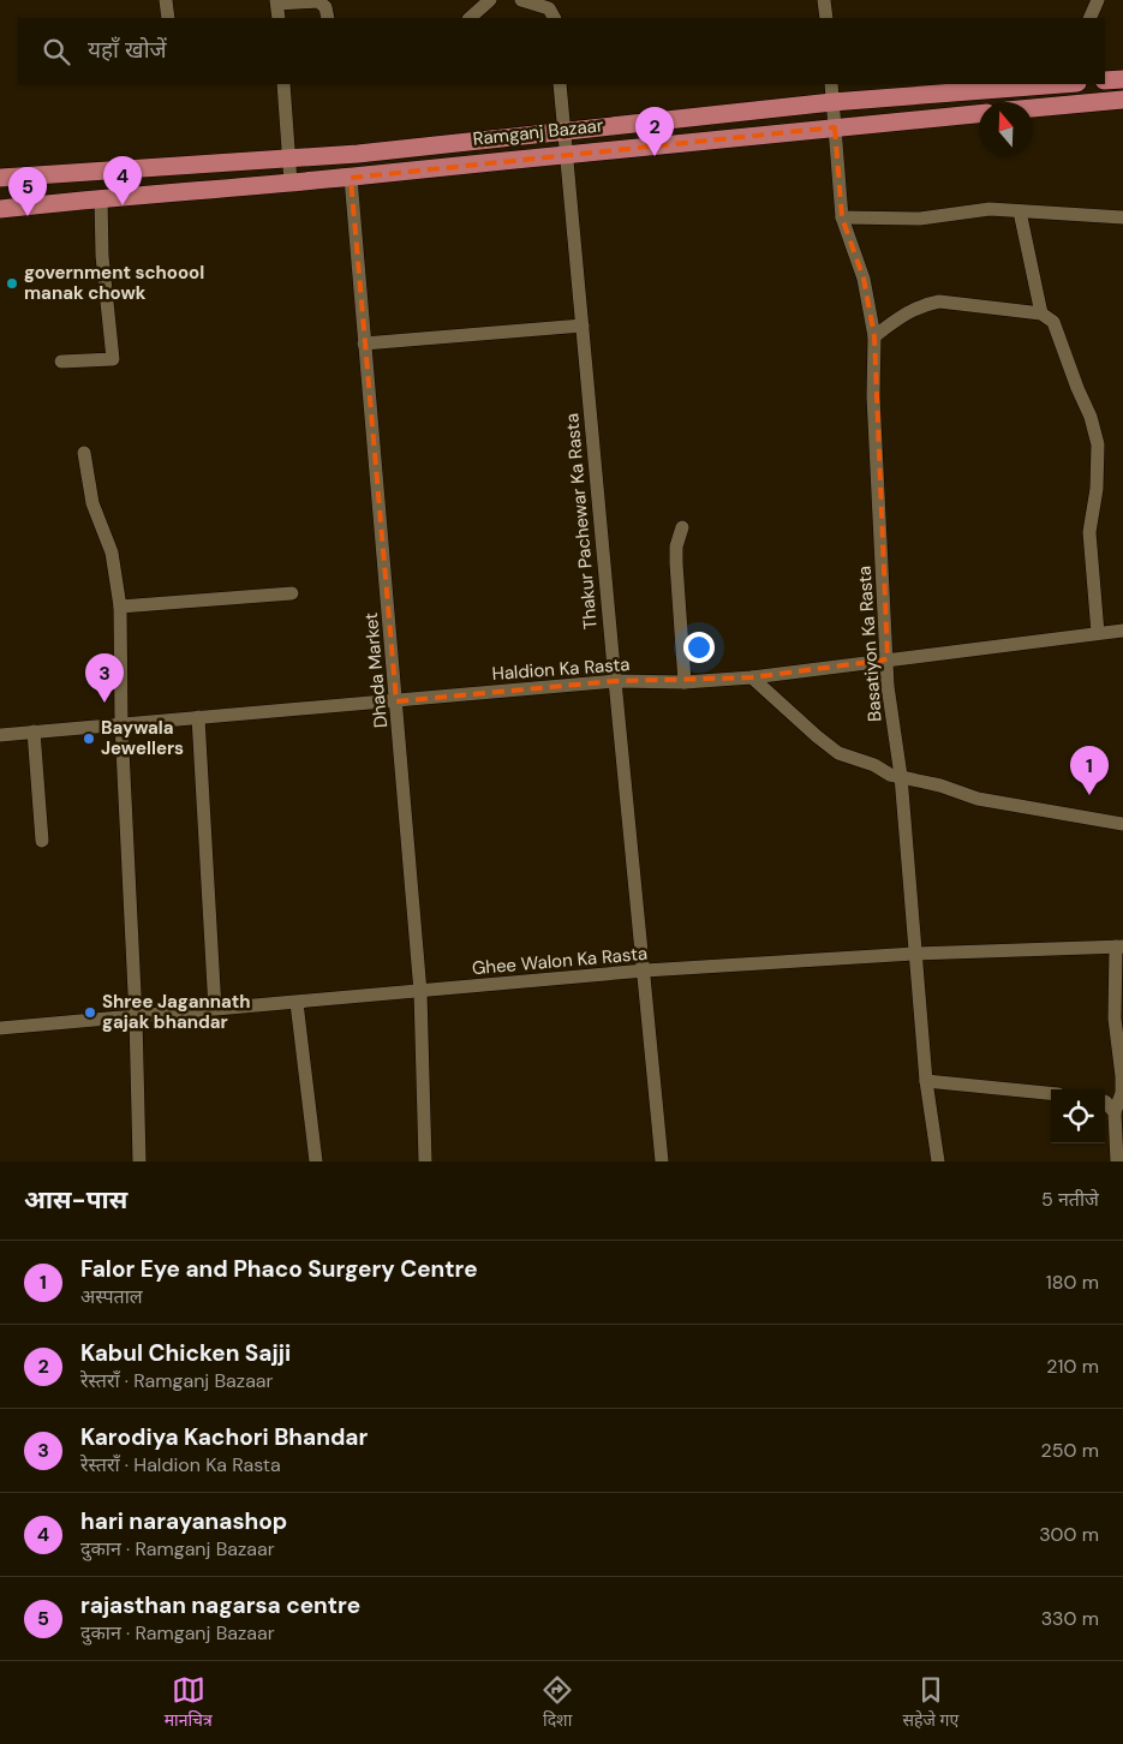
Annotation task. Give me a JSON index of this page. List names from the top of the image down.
{
  "streets": {
    "main road": ["Ramganj Bazaar"],
    "street": [
      "Thakur Pachewar Ka Rasta",
      "Basatiyon Ka Rasta",
      "Haldion Ka Rasta",
      "Dhada Market",
      "Ghee Walon Ka Rasta"
    ]
  },
  "crossings": [
    ["Ramganj Bazaar", "Thakur Pachewar Ka Rasta"],
    ["Ramganj Bazaar", "Basatiyon Ka Rasta"],
    ["Ramganj Bazaar", "Dhada Market"],
    ["Thakur Pachewar Ka Rasta", "Haldion Ka Rasta"],
    ["Thakur Pachewar Ka Rasta", "Ghee Walon Ka Rasta"],
    ["Basatiyon Ka Rasta", "Haldion Ka Rasta"],
    ["Basatiyon Ka Rasta", "Ghee Walon Ka Rasta"],
    ["Haldion Ka Rasta", "Dhada Market"],
    ["Dhada Market", "Ghee Walon Ka Rasta"]
  ],
  "places": ["government schoool manak chowk", "Baywala Jewellers", "Shree Jagannath gajak bhandar"],
  "north": "top",
  "page": {
    "search": "यहाँ खोजें",
    "pins": [
      "2",
      "4",
      "5",
      "3",
      "1"
    ],
    "heading": ["आस-पास", "5 नतीजे"],
    "list": [
      {
        "mark": "1",
        "name": "Falor Eye and Phaco Surgery Centre",
        "note": "अस्पताल",
        "value": "180 m"
      },
      {
        "mark": "2",
        "name": "Kabul Chicken Sajji",
        "note": "रेस्तराँ · Ramganj Bazaar",
        "value": "210 m"
      },
      {
        "mark": "3",
        "name": "Karodiya Kachori Bhandar",
        "note": "रेस्तराँ · Haldion Ka Rasta",
        "value": "250 m"
      },
      {
        "mark": "4",
        "name": "hari narayanashop",
        "note": "दुकान · Ramganj Bazaar",
        "value": "300 m"
      },
      {
        "mark": "5",
        "name": "rajasthan nagarsa centre",
        "note": "दुकान · Ramganj Bazaar",
        "value": "330 m"
      }
    ],
    "nav": ["मानचित्र", "दिशा", "सहेजे गए"]
  }
}
